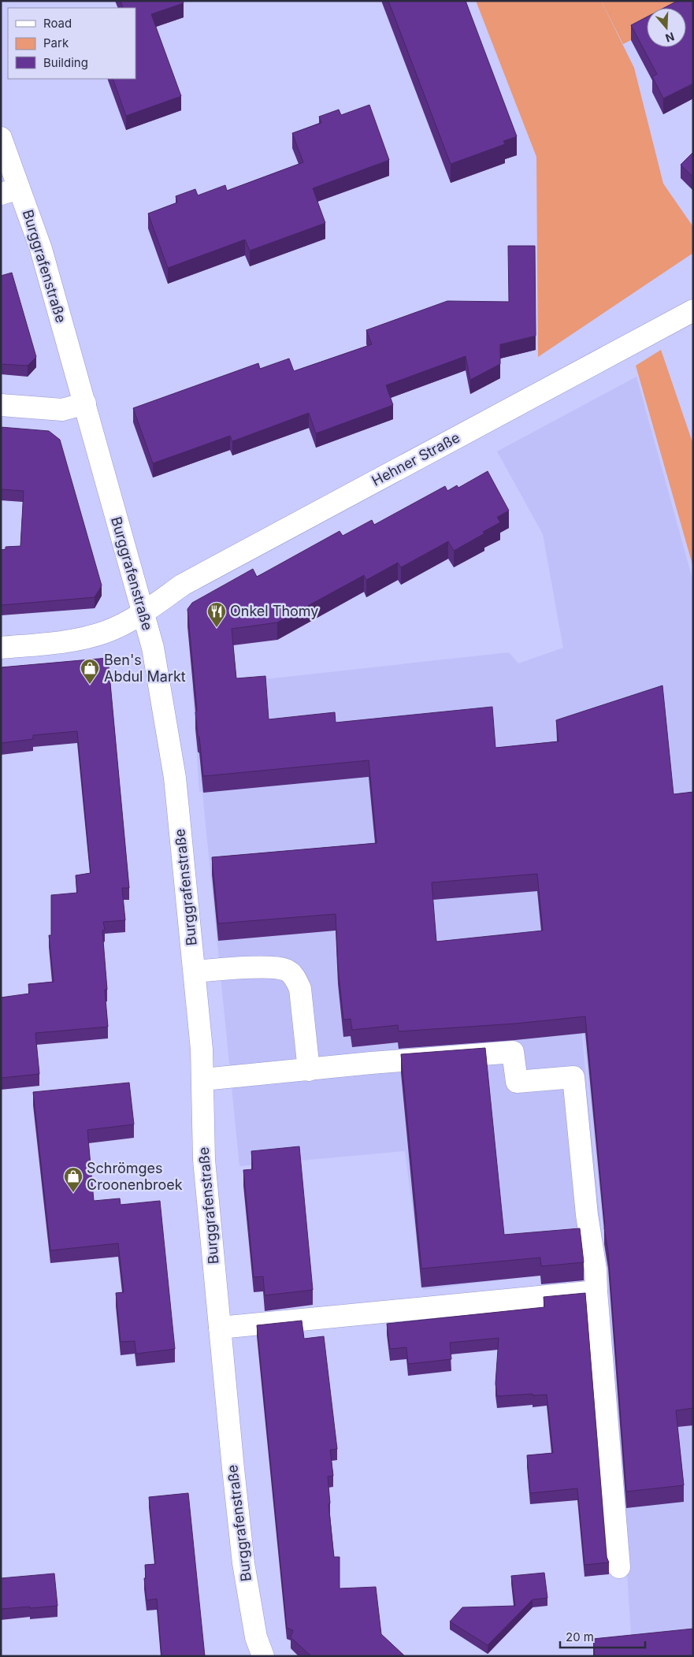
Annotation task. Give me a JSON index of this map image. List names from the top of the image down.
{
  "streets": {
    "street": ["Burggrafenstraße", "Hehner Straße"]
  },
  "crossings": [
    ["Burggrafenstraße", "Hehner Straße"]
  ],
  "places": {
    "restaurant": ["Onkel Thomy"],
    "shop": ["Ben's Abdul Markt", "Schrömges Croonenbroek"]
  },
  "legend": ["Road", "Park", "Building"],
  "scale_bar": "20 m",
  "north": "bottom"
}
